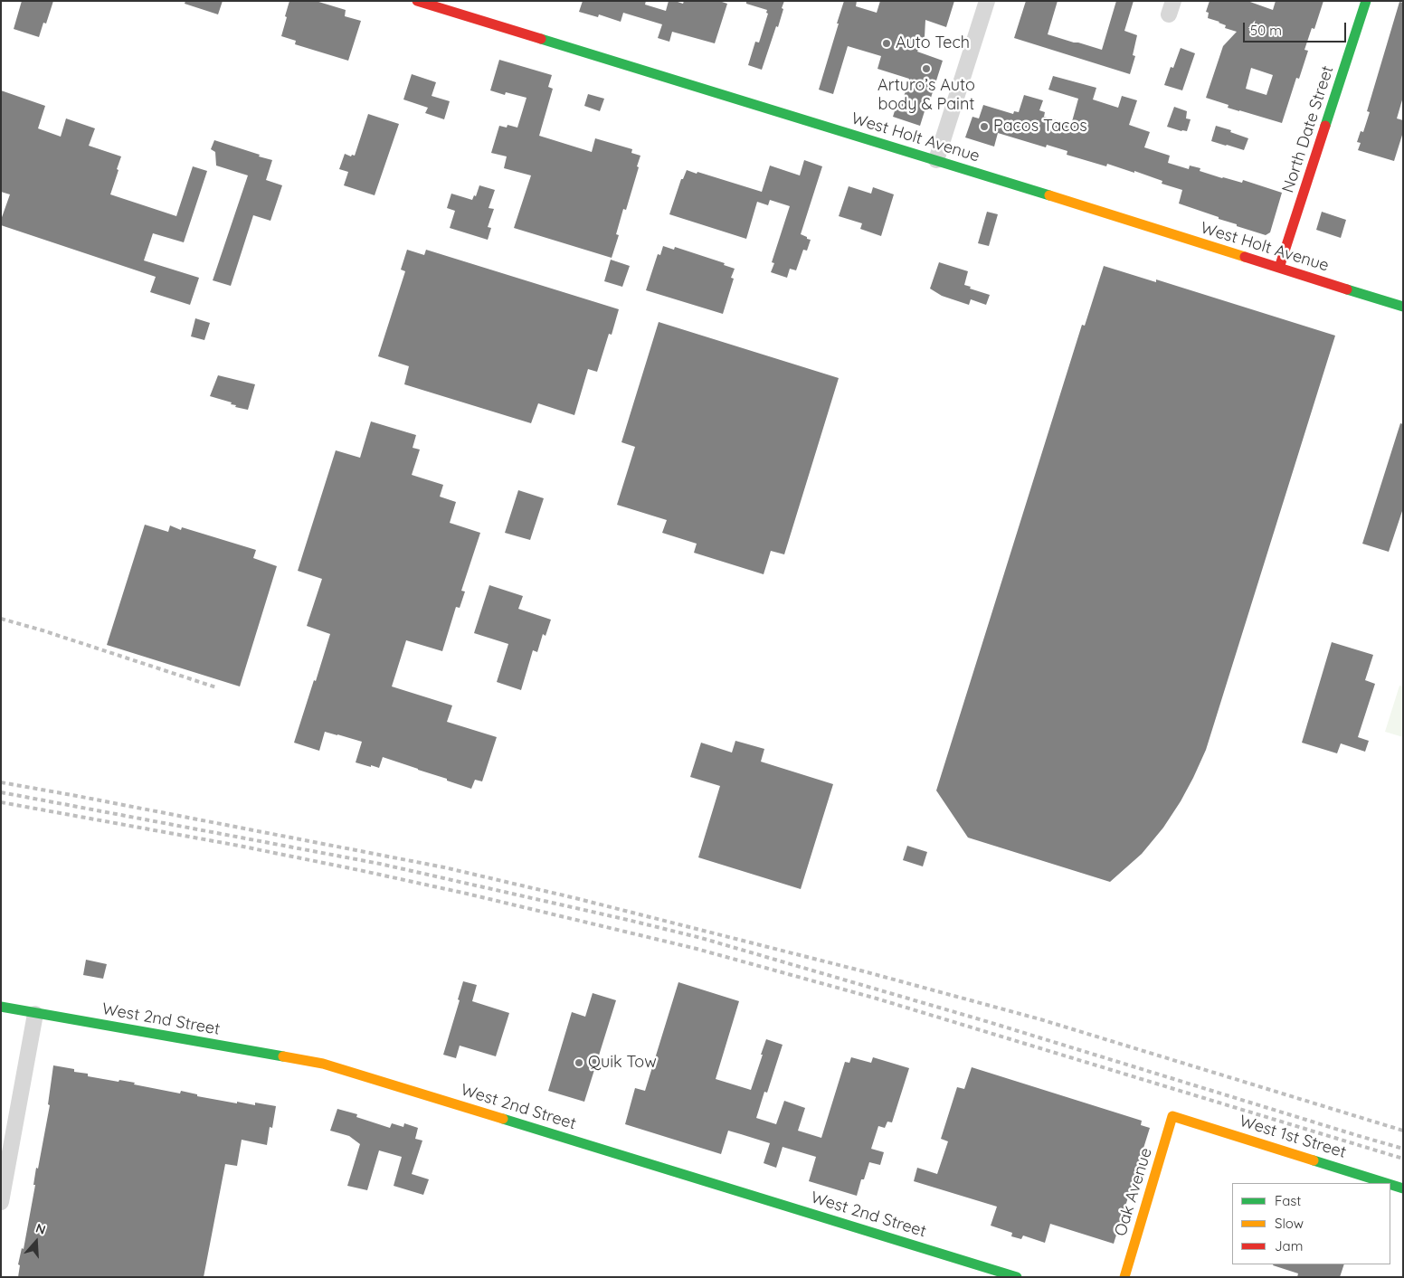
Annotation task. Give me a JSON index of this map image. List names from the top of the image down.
{
  "streets": {
    "street": [
      "North Date Street",
      "West Holt Avenue",
      "West 2nd Street",
      "West 1st Street",
      "Oak Avenue"
    ]
  },
  "crossings": [
    ["North Date Street", "West Holt Avenue"],
    ["West 1st Street", "Oak Avenue"]
  ],
  "places": [
    "Auto Tech",
    "Arturo’s Auto body & Paint",
    "Pacos Tacos",
    "Quik Tow"
  ],
  "legend": ["Fast", "Slow", "Jam"],
  "scale_bar": "50 m",
  "north": "top"
}
